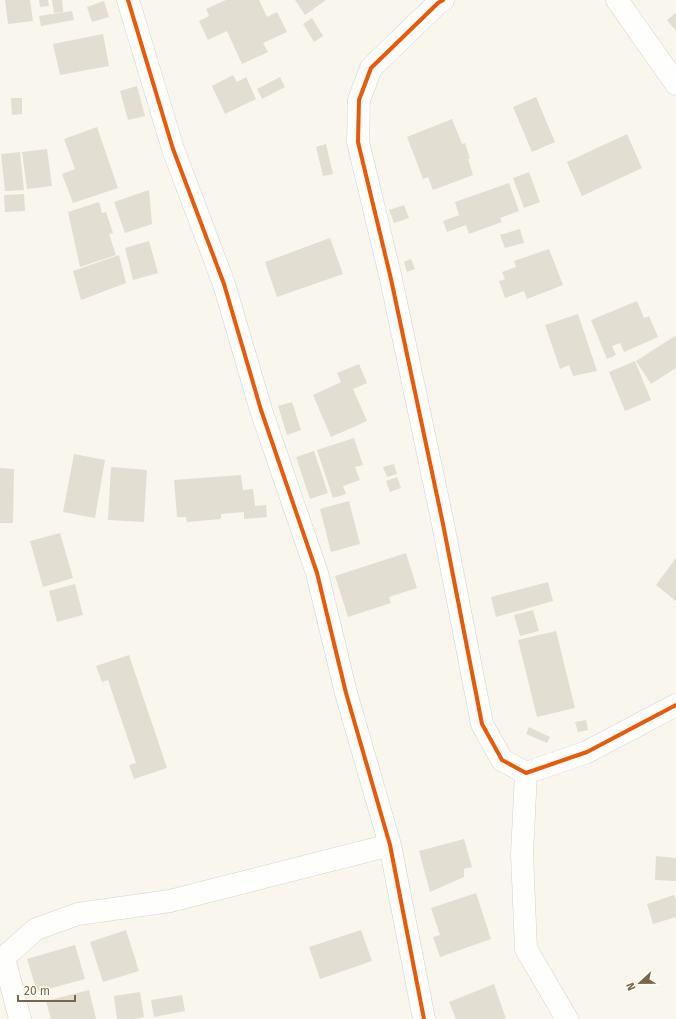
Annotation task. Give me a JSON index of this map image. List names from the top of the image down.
{
  "scale_bar": "20 m",
  "north": "left"
}
